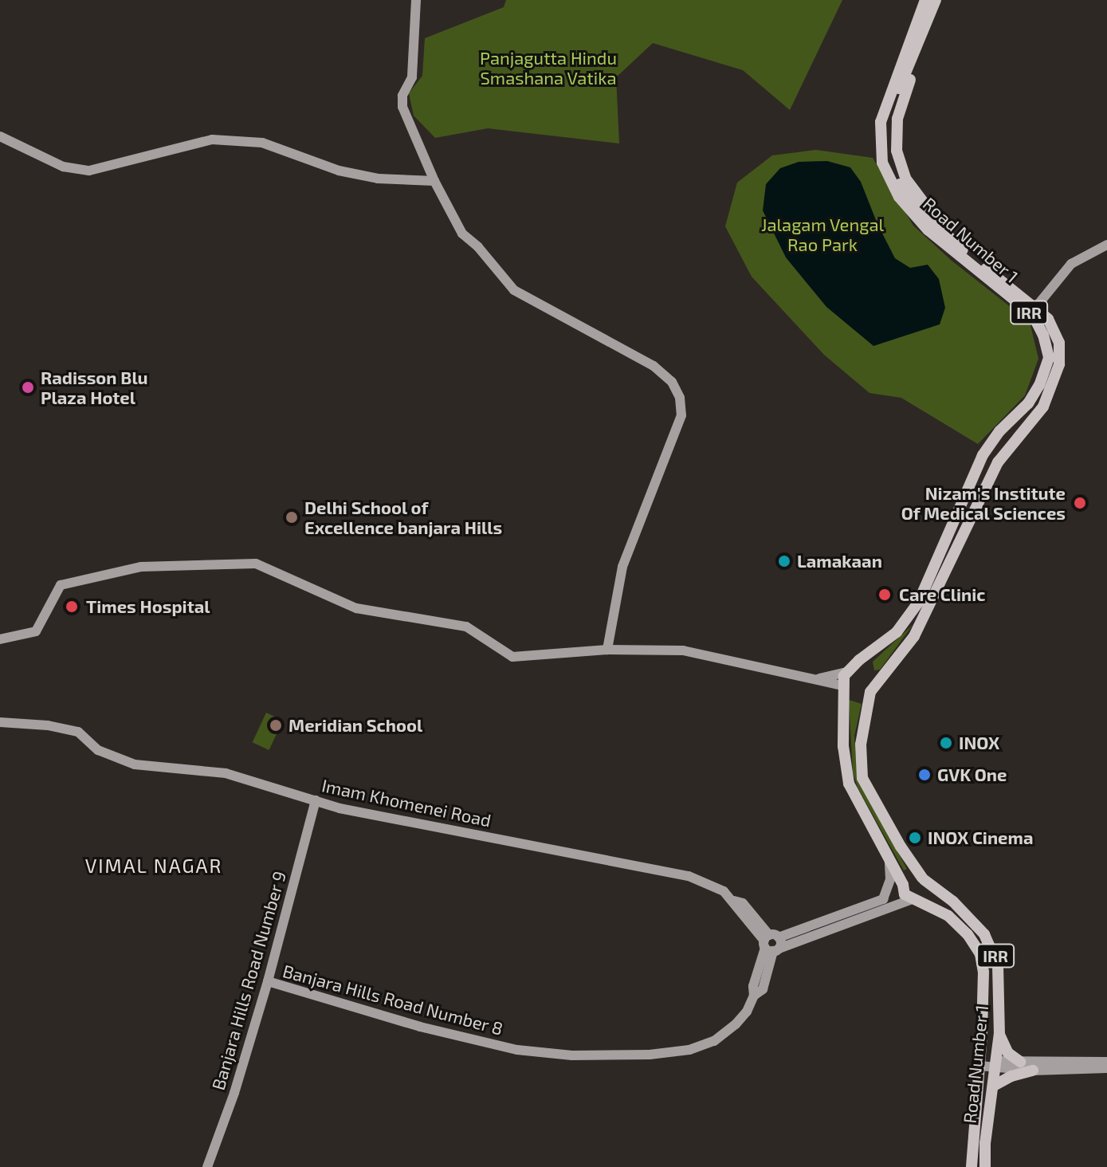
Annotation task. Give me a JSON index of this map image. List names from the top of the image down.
{
  "streets": {
    "main road": ["Road Number 1", "IRR"],
    "street": ["Imam Khomenei Road", "Banjara Hills Road Number 9", "Banjara Hills Road Number 8"]
  },
  "crossings": [
    ["Road Number 1", "IRR"],
    ["Imam Khomenei Road", "Banjara Hills Road Number 9"],
    ["Imam Khomenei Road", "Banjara Hills Road Number 8"],
    ["Banjara Hills Road Number 9", "Banjara Hills Road Number 8"]
  ],
  "districts": ["VIMAL NAGAR"],
  "parks": ["Panjagutta Hindu Smashana Vatika", "Jalagam Vengal Rao Park"],
  "places": [
    "Radisson Blu Plaza Hotel",
    "Nizam's Institute Of Medical Sciences",
    "Delhi School of Excellence banjara Hills",
    "Lamakaan",
    "Care Clinic",
    "Times Hospital",
    "Meridian School",
    "INOX",
    "GVK One",
    "INOX Cinema"
  ]
}
